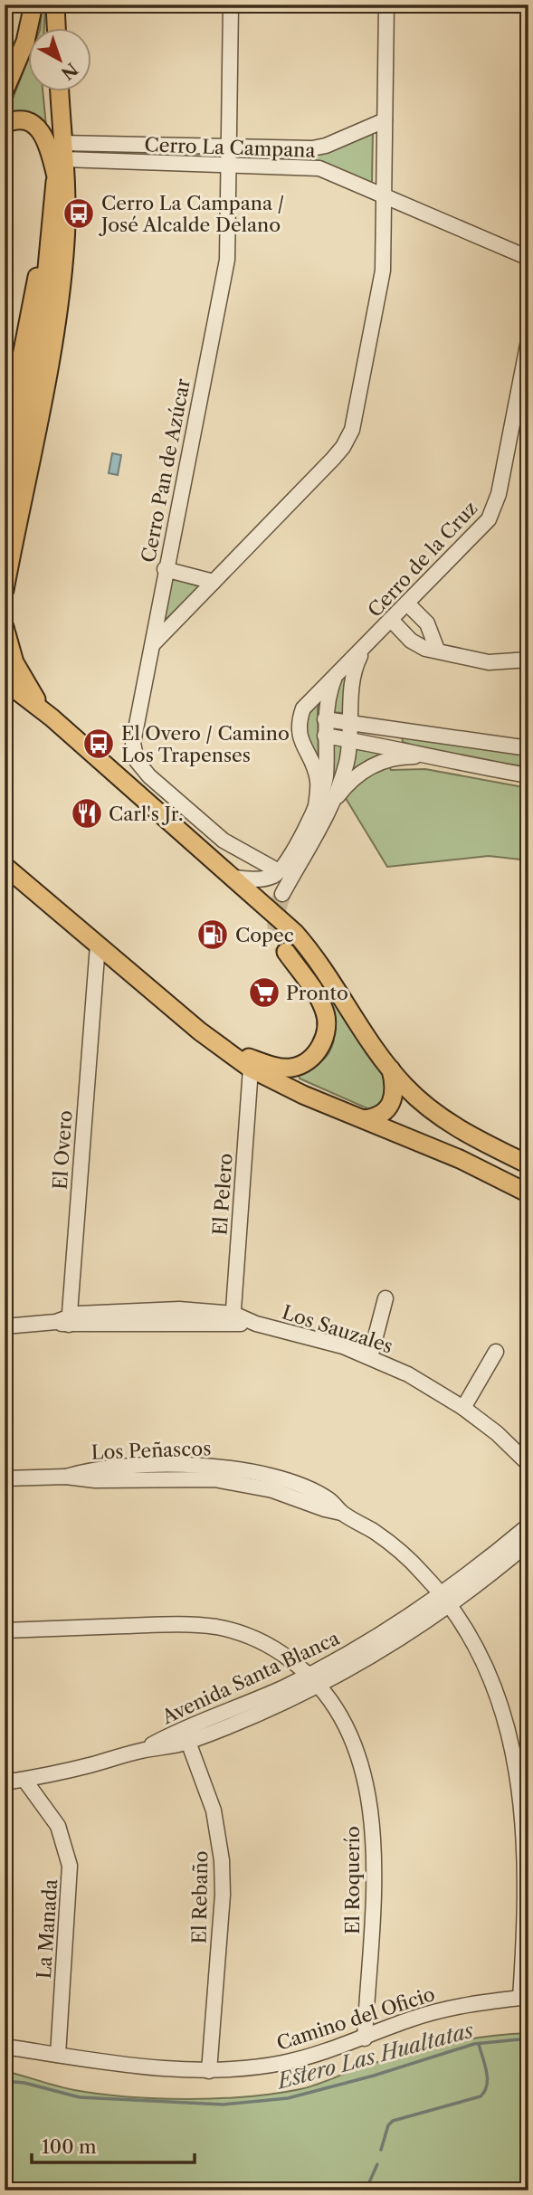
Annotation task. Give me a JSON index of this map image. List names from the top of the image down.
{
  "streets": {
    "street": [
      "Cerro La Campana",
      "Cerro Pan de Azúcar",
      "Cerro de la Cruz",
      "El Overo",
      "El Pelero",
      "Los Sauzales",
      "Los Peñascos",
      "Avenida Santa Blanca",
      "El Roquerío",
      "El Rebaño",
      "La Manada",
      "Camino del Oficio"
    ]
  },
  "crossings": [
    ["Cerro La Campana", "Cerro Pan de Azúcar"],
    ["Cerro Pan de Azúcar", "Cerro de la Cruz"],
    ["El Overo", "Los Sauzales"],
    ["El Pelero", "Los Sauzales"],
    ["Los Peñascos", "Avenida Santa Blanca"],
    ["Los Peñascos", "Camino del Oficio"],
    ["Avenida Santa Blanca", "El Roquerío"],
    ["Avenida Santa Blanca", "El Rebaño"],
    ["Avenida Santa Blanca", "La Manada"],
    ["El Roquerío", "Camino del Oficio"],
    ["El Rebaño", "Camino del Oficio"],
    ["La Manada", "Camino del Oficio"]
  ],
  "water": ["Estero Las Hualtatas"],
  "places": {
    "bus stop": ["Cerro La Campana / José Alcalde Delano", "El Overo / Camino Los Trapenses"],
    "restaurant": ["Carl's Jr."],
    "fuel station": ["Copec"],
    "supermarket": ["Pronto"]
  },
  "scale_bar": "100 m",
  "north": "bottom right"
}
